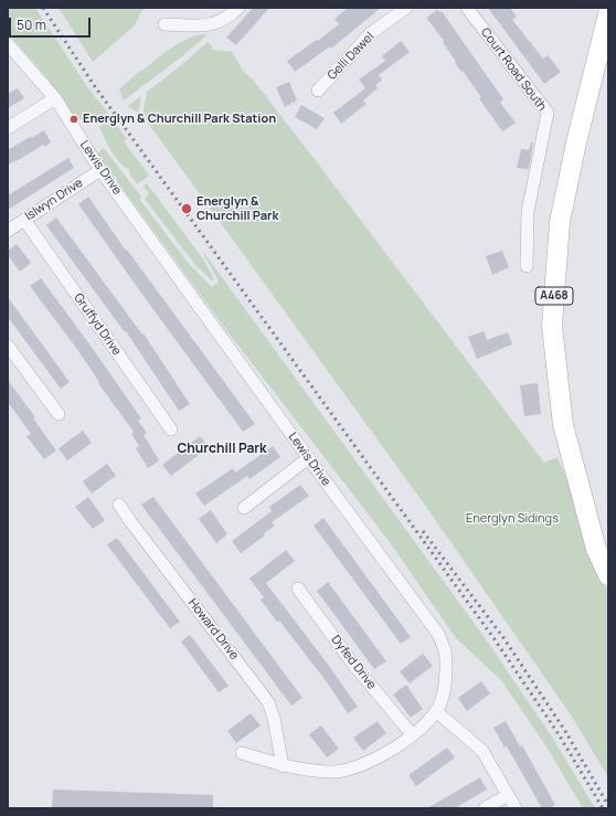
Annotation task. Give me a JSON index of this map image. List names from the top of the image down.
{
  "streets": {
    "main road": ["A468"],
    "street": [
      "Gelli Dawel",
      "Court Road South",
      "Lewis Drive",
      "Islwyn Drive",
      "Gruffyd Drive",
      "Howard Drive",
      "Dyfed Drive"
    ]
  },
  "crossings": [
    ["Lewis Drive", "Islwyn Drive"],
    ["Lewis Drive", "Howard Drive"],
    ["Lewis Drive", "Dyfed Drive"],
    ["Islwyn Drive", "Gruffyd Drive"]
  ],
  "districts": ["Churchill Park"],
  "parks": ["Energlyn Sidings"],
  "places": ["Energlyn & Churchill Park Station", "Energlyn & Churchill Park"],
  "scale_bar": "50 m"
}
